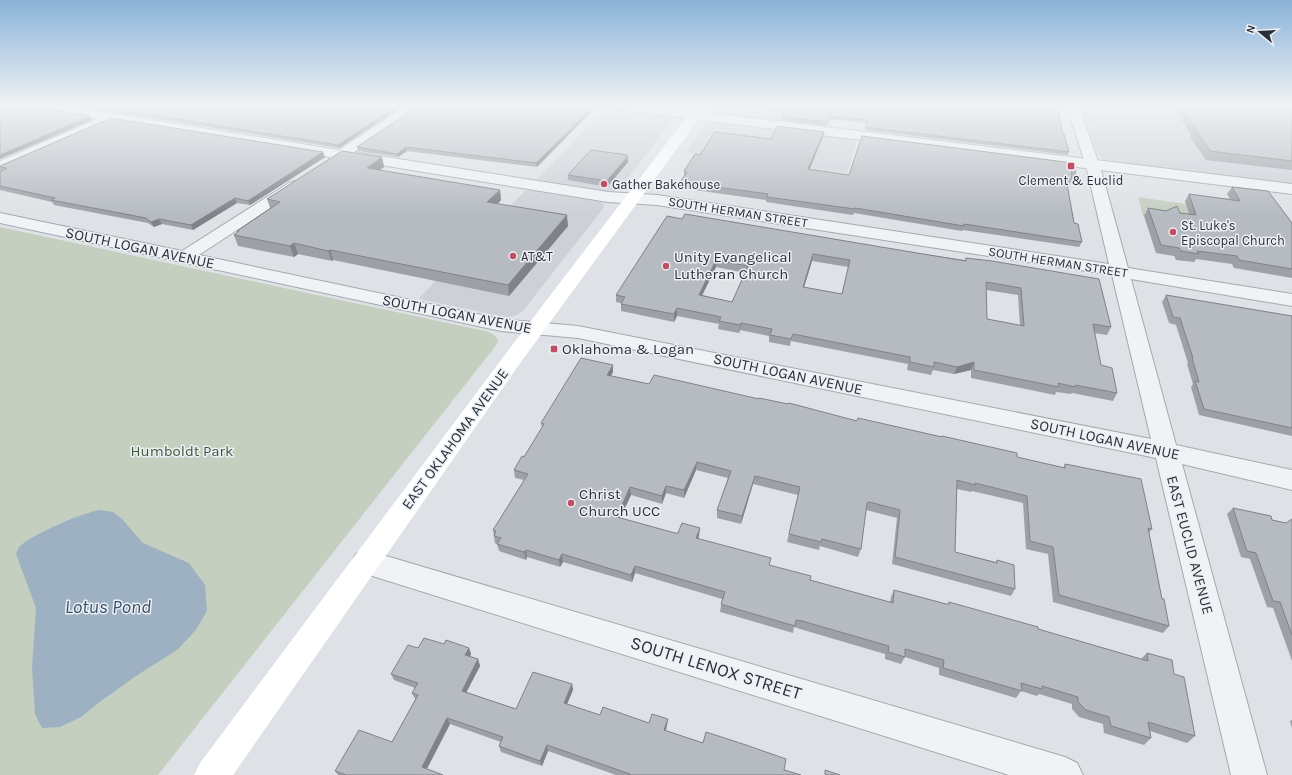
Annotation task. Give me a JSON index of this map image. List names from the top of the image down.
{
  "streets": {
    "main road": ["EAST OKLAHOMA AVENUE"],
    "street": [
      "SOUTH HERMAN STREET",
      "SOUTH LOGAN AVENUE",
      "EAST EUCLID AVENUE",
      "SOUTH LENOX STREET"
    ]
  },
  "crossings": [
    ["SOUTH HERMAN STREET", "EAST OKLAHOMA AVENUE"],
    ["SOUTH HERMAN STREET", "EAST EUCLID AVENUE"],
    ["SOUTH LOGAN AVENUE", "EAST OKLAHOMA AVENUE"],
    ["SOUTH LOGAN AVENUE", "EAST EUCLID AVENUE"],
    ["EAST OKLAHOMA AVENUE", "SOUTH LENOX STREET"]
  ],
  "water": ["Lotus Pond"],
  "parks": ["Humboldt Park"],
  "places": {
    "transit": ["Clement & Euclid", "Oklahoma & Logan"],
    "other": [
      "Gather Bakehouse",
      "St. Luke's Episcopal Church",
      "AT&T",
      "Unity Evangelical Lutheran Church",
      "Christ Church UCC"
    ]
  },
  "north": "left"
}
